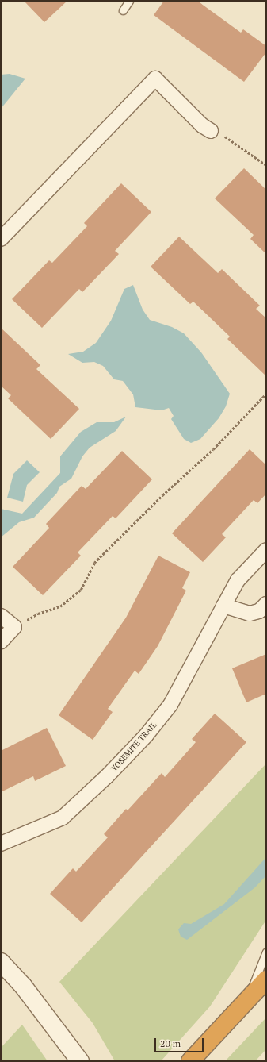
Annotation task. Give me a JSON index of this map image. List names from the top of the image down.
{
  "streets": {
    "street": ["YOSEMITE TRAIL"]
  },
  "scale_bar": "20 m"
}
